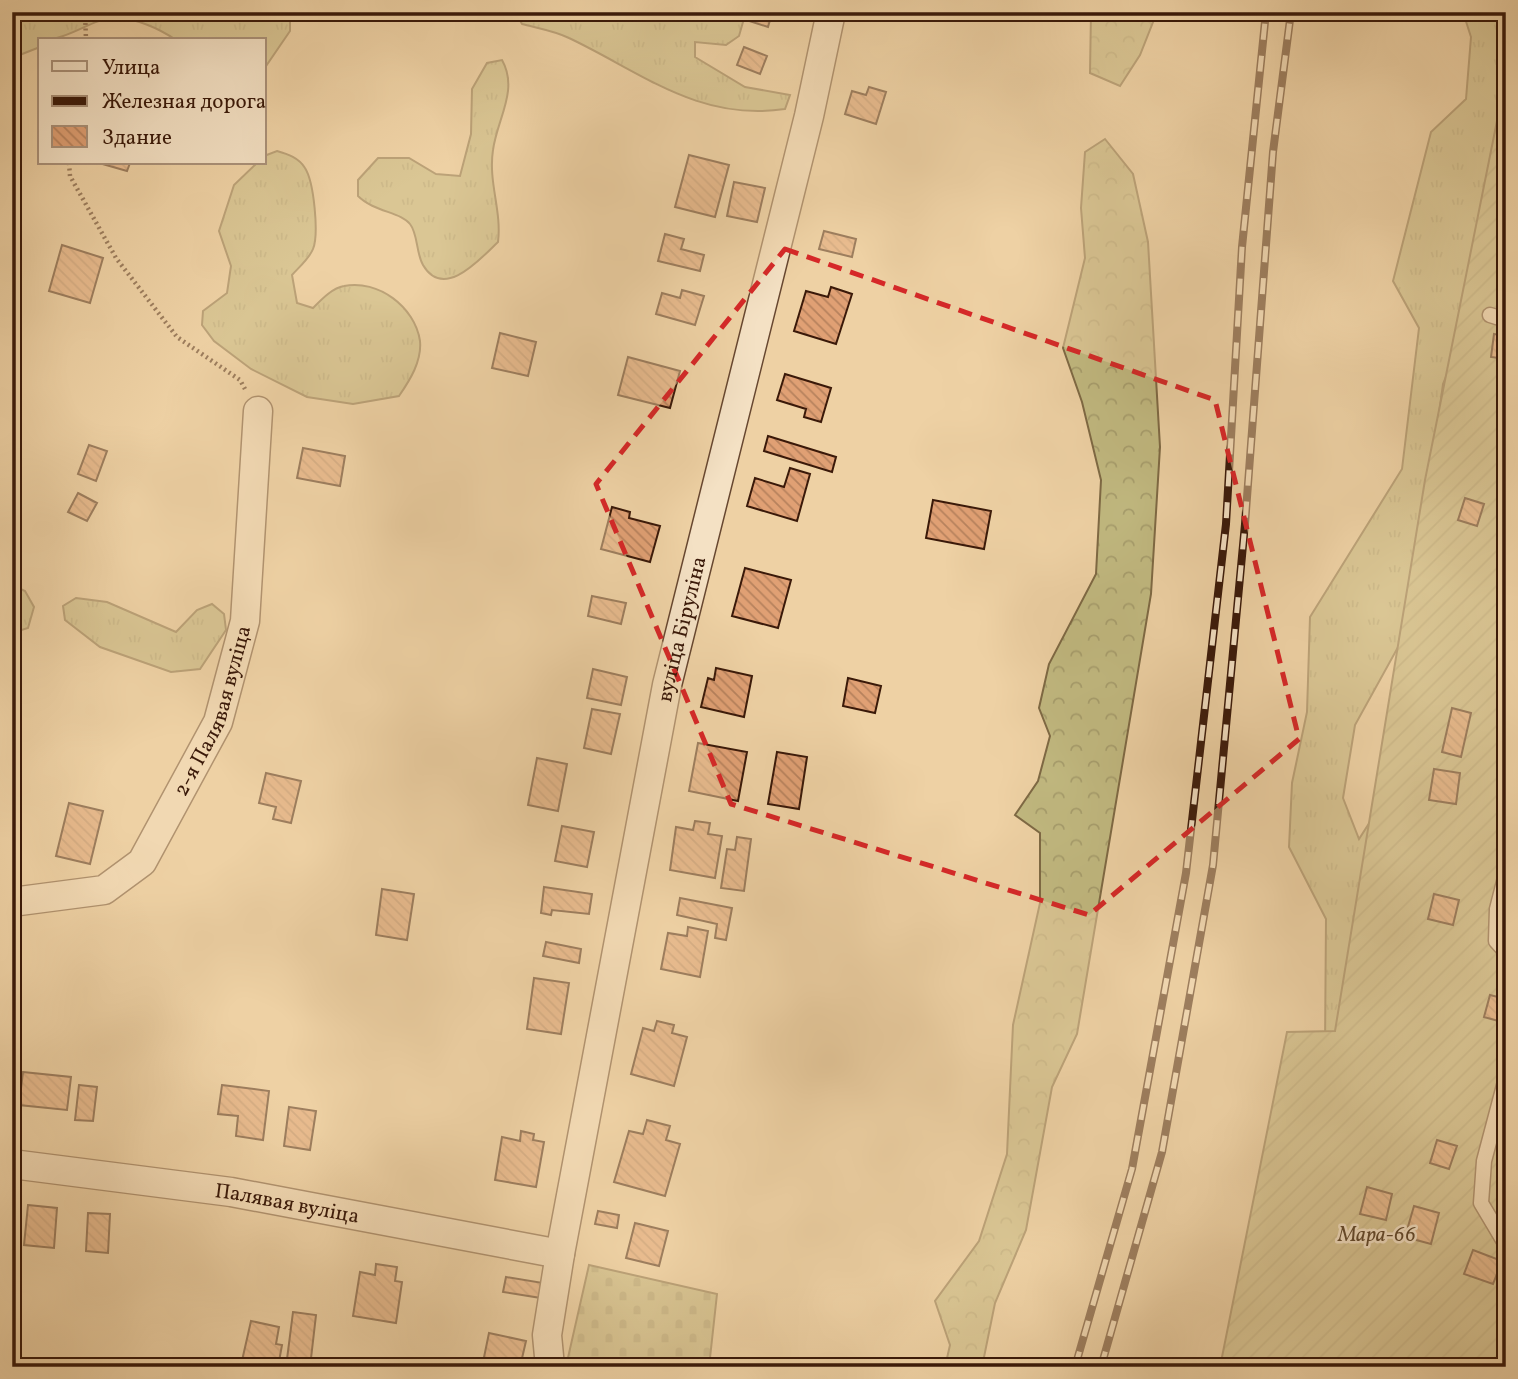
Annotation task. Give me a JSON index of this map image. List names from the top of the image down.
{
  "streets": {
    "street": ["вуліца Біруліна", "2-я Палявая вуліца", "Палявая вуліца"]
  },
  "crossings": [
    ["вуліца Біруліна", "Палявая вуліца"]
  ],
  "parks": ["Мара-66"],
  "legend": ["Улица", "Железная дорога", "Здание"]
}
